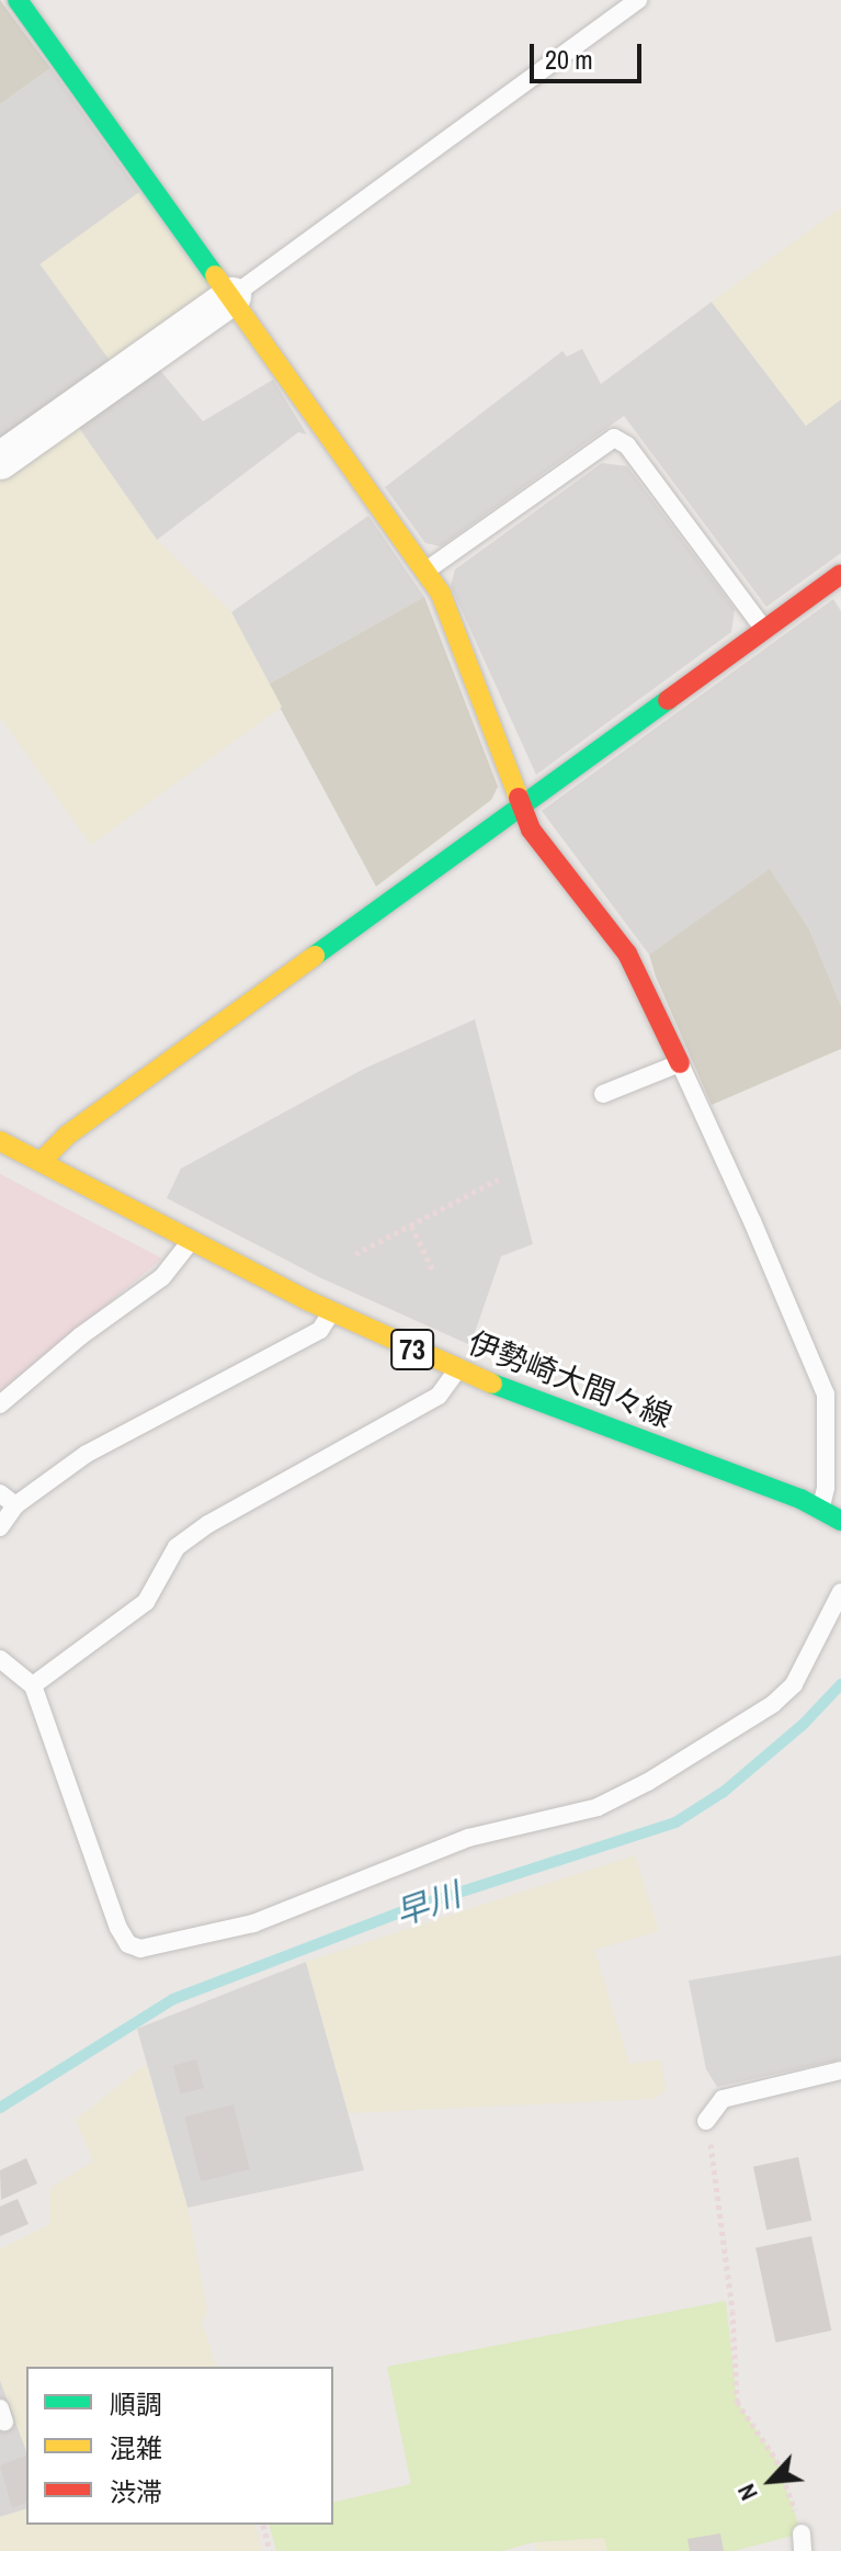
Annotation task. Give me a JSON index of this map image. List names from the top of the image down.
{
  "streets": {
    "street": ["73", "伊勢崎大間々線"]
  },
  "water": ["早川"],
  "legend": ["順調", "混雑", "渋滞"],
  "scale_bar": "20 m",
  "north": "bottom left"
}
